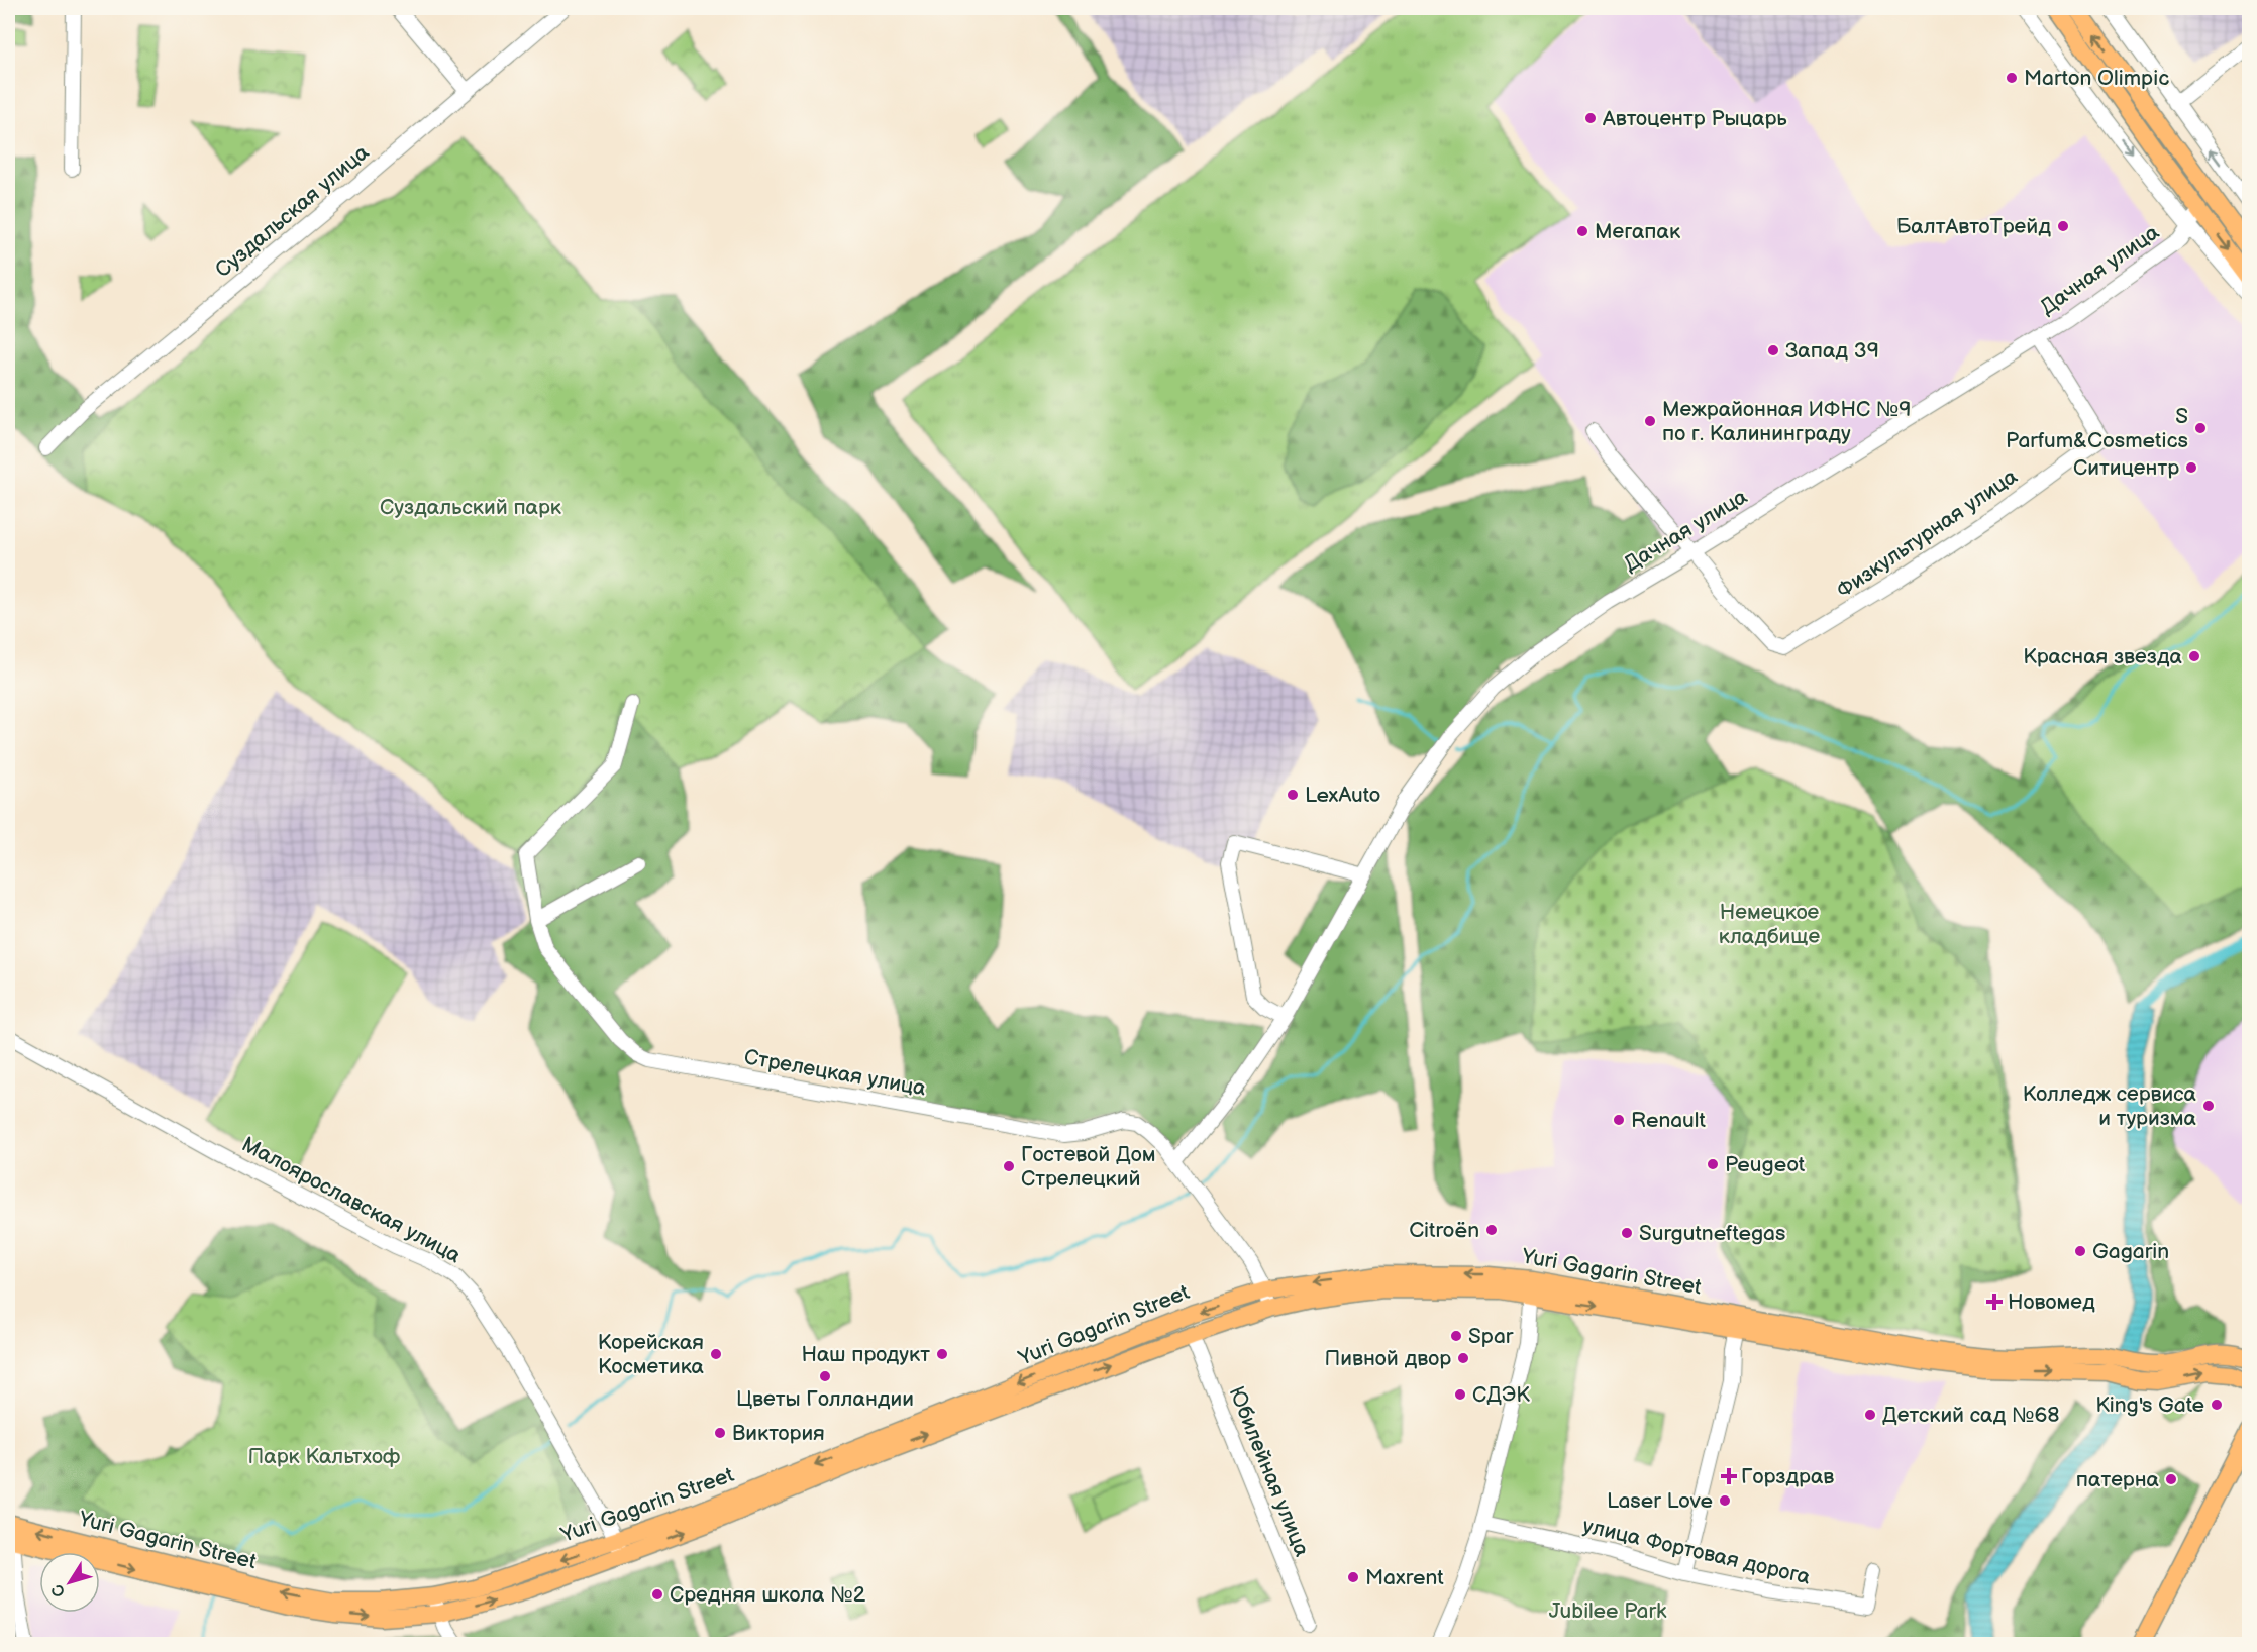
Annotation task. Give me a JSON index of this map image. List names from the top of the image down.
{
  "streets": {
    "main road": ["Yuri Gagarin Street"],
    "street": [
      "Суздальская улица",
      "Дачная улица",
      "Физкультурная улица",
      "Стрелецкая улица",
      "Малоярославская улица",
      "Юбилейная улица",
      "улица Фортовая дорога"
    ]
  },
  "crossings": [
    ["Дачная улица", "Физкультурная улица"],
    ["Стрелецкая улица", "Yuri Gagarin Street"],
    ["Малоярославская улица", "Yuri Gagarin Street"],
    ["Yuri Gagarin Street", "Юбилейная улица"]
  ],
  "parks": [
    "Суздальский парк",
    "Немецкое кладбище",
    "Парк Кальтхоф",
    "Jubilee Park"
  ],
  "places": {
    "other": [
      "Marton Olimpic",
      "Автоцентр Рыцарь",
      "БалтАвтоТрейд",
      "Мегапак",
      "Запад 39",
      "Межрайонная ИФНС №9 по г. Калининграду",
      "S Parfum&Cosmetics",
      "Ситицентр",
      "Красная звезда",
      "LexAuto",
      "Колледж сервиса и туризма",
      "Renault",
      "Peugeot",
      "Гостевой Дом Стрелецкий",
      "Citroën",
      "Surgutneftegas",
      "Gagarin",
      "Spar",
      "Корейская Косметика",
      "Наш продукт",
      "Пивной двор",
      "Цветы Голландии",
      "СДЭК",
      "King's Gate",
      "Детский сад №68",
      "Виктория",
      "патерна",
      "Laser Love",
      "Maxrent",
      "Средняя школа №2"
    ],
    "health": ["Новомед", "Горздрав"]
  },
  "north": "bottom left"
}
